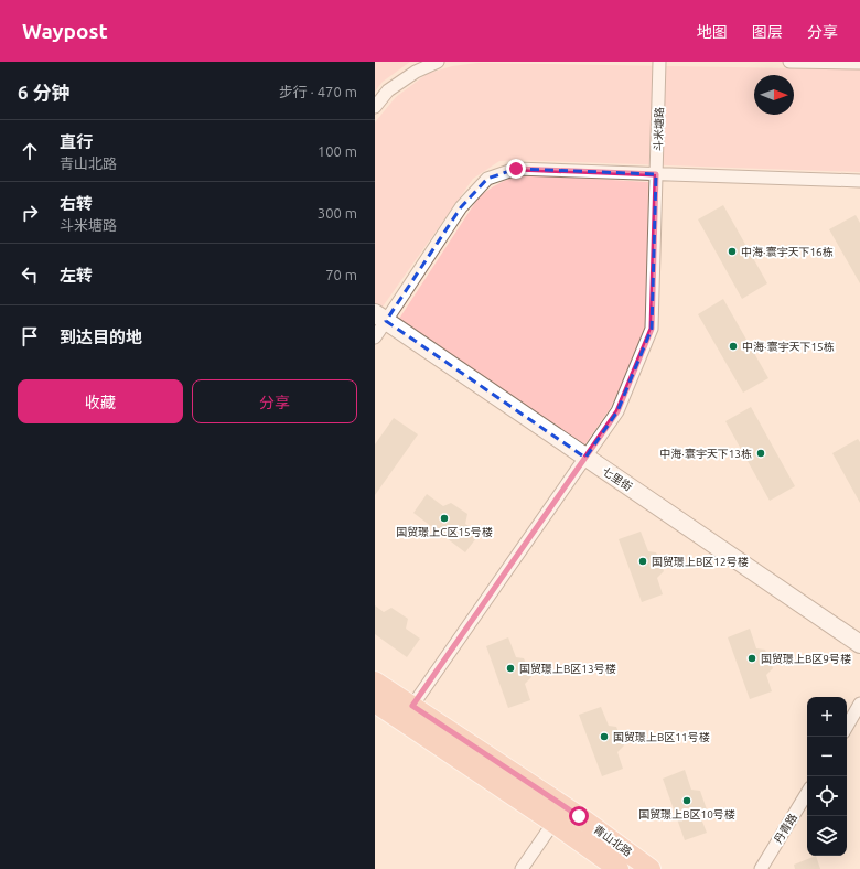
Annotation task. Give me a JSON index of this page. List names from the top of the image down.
{
  "streets": {
    "main road": ["青山北路"],
    "street": ["斗米塘路", "七里街", "丹青路"]
  },
  "crossings": [
    ["斗米塘路", "七里街"],
    ["斗米塘路", "青山北路"]
  ],
  "places": [
    "中海·寰宇天下16栋",
    "中海·寰宇天下15栋",
    "中海·寰宇天下13栋",
    "国贸璟上C区15号楼",
    "国贸璟上B区12号楼",
    "国贸璟上B区9号楼",
    "国贸璟上B区13号楼",
    "国贸璟上B区11号楼",
    "国贸璟上B区10号楼"
  ],
  "north": "right",
  "page": {
    "header": "Waypost",
    "nav": ["地图", "图层", "分享"],
    "heading": ["6 分钟", "步行 · 470 m"],
    "list": [
      ["直行", "青山北路", "100 m"],
      ["右转", "斗米塘路", "300 m"],
      ["左转", "70 m"],
      "到达目的地"
    ],
    "buttons": ["收藏", "分享"],
    "map_buttons": ["+", "−"]
  }
}
